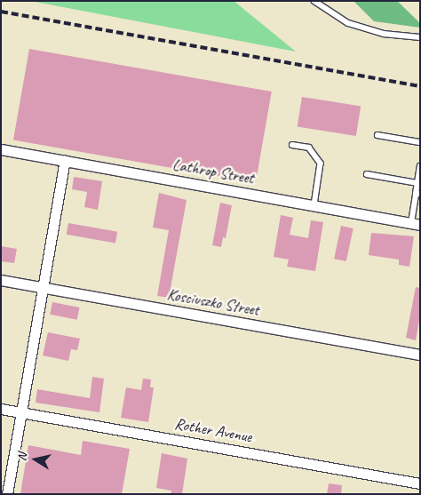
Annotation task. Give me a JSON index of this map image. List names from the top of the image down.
{
  "streets": {
    "street": ["Lathrop Street", "Kosciuszko Street", "Rother Avenue"]
  },
  "north": "left"
}
